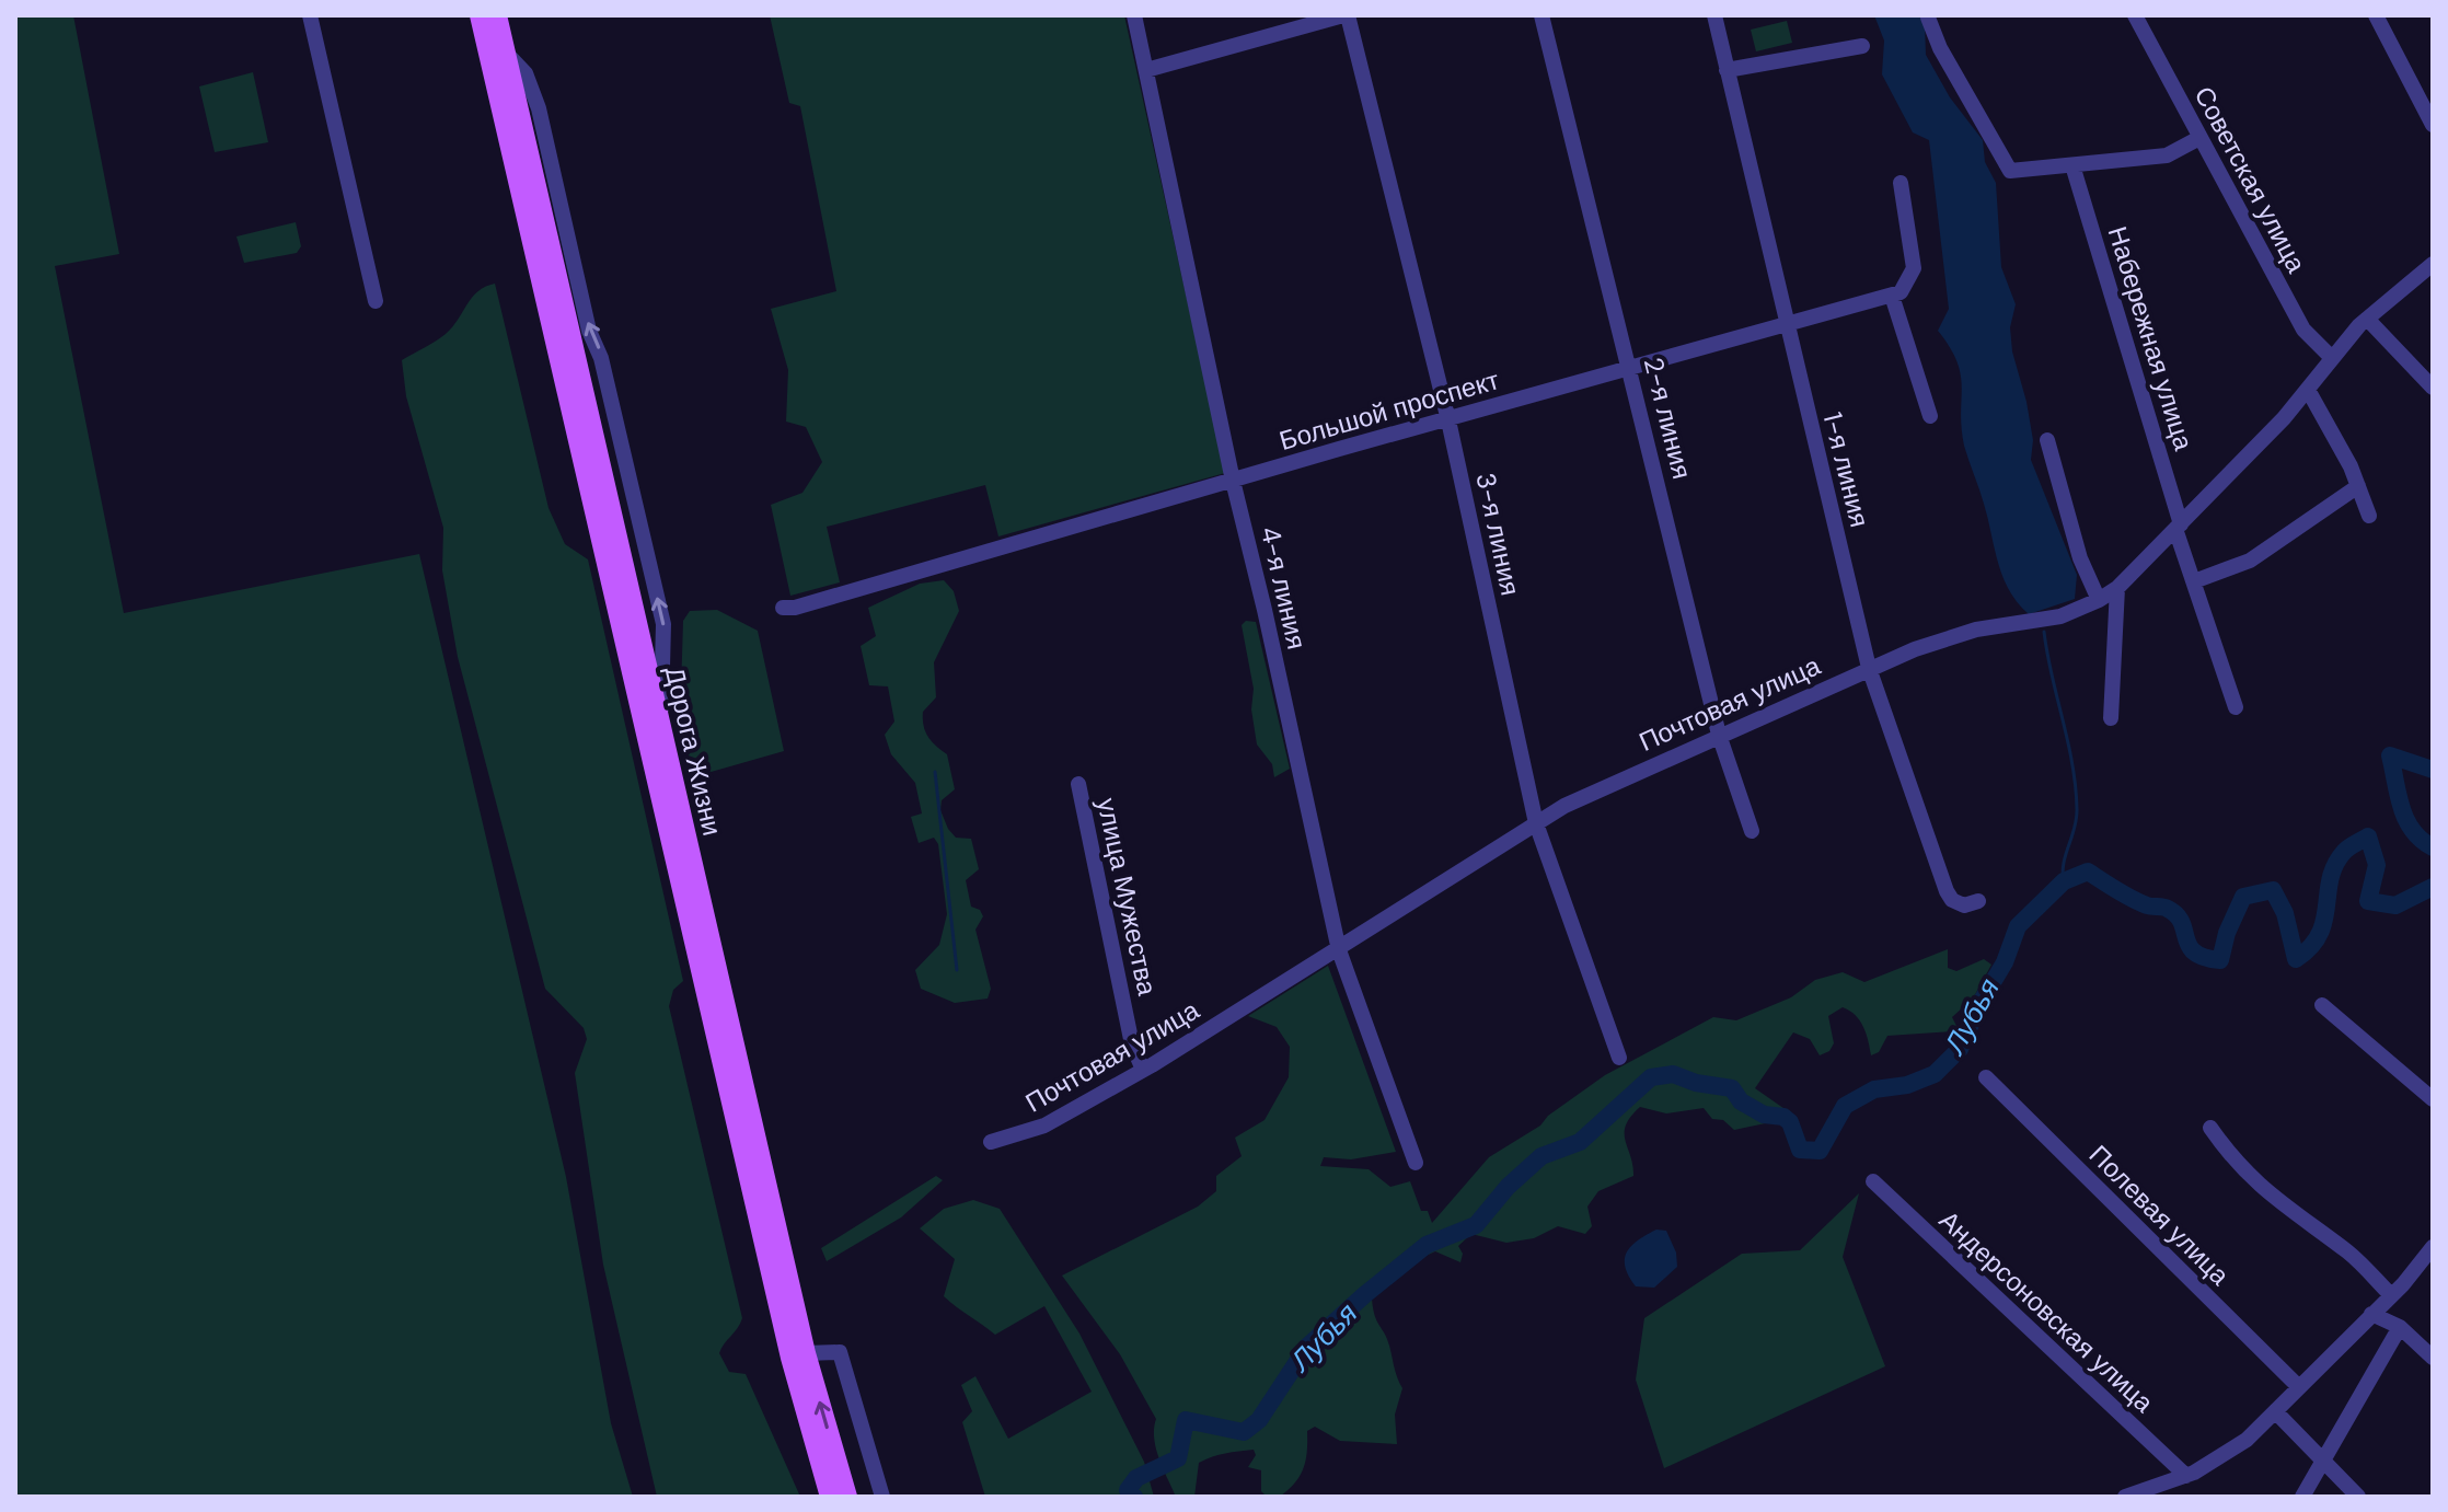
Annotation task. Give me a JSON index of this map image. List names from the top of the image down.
{
  "streets": {
    "main road": ["Дорога Жизни"],
    "street": [
      "Советская улица",
      "Набережная улица",
      "Большой проспект",
      "2-я линия",
      "1-я линия",
      "3-я линия",
      "4-я линия",
      "Почтовая улица",
      "улица Мужества",
      "Полевая улица",
      "Андерсоновская улица"
    ]
  },
  "crossings": [
    ["Советская улица", "Почтовая улица"],
    ["Набережная улица", "Почтовая улица"],
    ["Большой проспект", "2-я линия"],
    ["Большой проспект", "1-я линия"],
    ["Большой проспект", "3-я линия"],
    ["Большой проспект", "4-я линия"],
    ["2-я линия", "Почтовая улица"],
    ["1-я линия", "Почтовая улица"],
    ["3-я линия", "Почтовая улица"],
    ["4-я линия", "Почтовая улица"],
    ["Почтовая улица", "улица Мужества"]
  ],
  "water": ["Лубья"]
}
